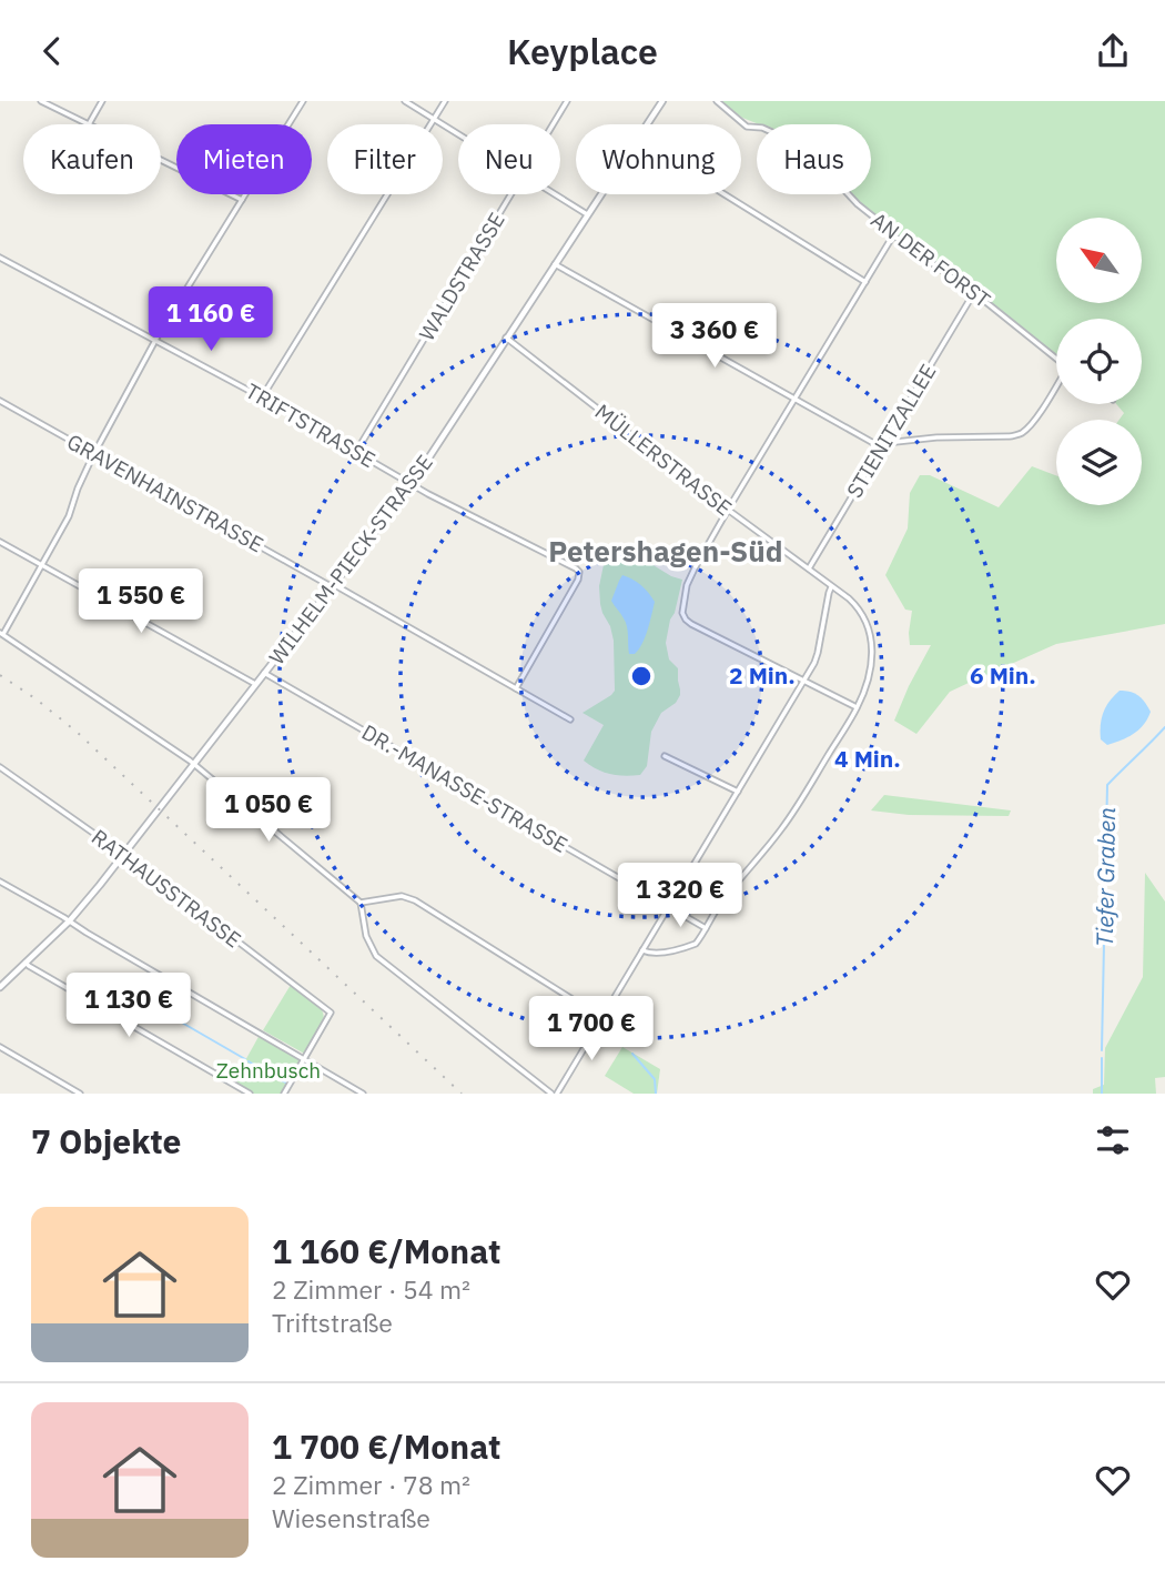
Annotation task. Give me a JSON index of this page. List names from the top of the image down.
{
  "streets": {
    "street": [
      "AN DER FORST",
      "WALDSTRASSE",
      "TRIFTSTRASSE",
      "STIENITZALLEE",
      "MÜLLERSTRASSE",
      "GRAVENHAINSTRASSE",
      "WILHELM-PIECK-STRASSE",
      "DR.-MANASSE-STRASSE",
      "RATHAUSSTRASSE"
    ]
  },
  "crossings": [
    ["AN DER FORST", "STIENITZALLEE"],
    ["WALDSTRASSE", "TRIFTSTRASSE"],
    ["TRIFTSTRASSE", "GRAVENHAINSTRASSE"],
    ["TRIFTSTRASSE", "WILHELM-PIECK-STRASSE"],
    ["STIENITZALLEE", "MÜLLERSTRASSE"],
    ["MÜLLERSTRASSE", "WILHELM-PIECK-STRASSE"],
    ["GRAVENHAINSTRASSE", "WILHELM-PIECK-STRASSE"],
    ["WILHELM-PIECK-STRASSE", "DR.-MANASSE-STRASSE"],
    ["WILHELM-PIECK-STRASSE", "RATHAUSSTRASSE"]
  ],
  "districts": ["Petershagen-Süd"],
  "water": ["Tiefer Graben"],
  "parks": ["Zehnbusch"],
  "north": "top left",
  "page": {
    "header": "Keyplace",
    "chip": [
      "Kaufen",
      "Mieten",
      "Filter",
      "Neu",
      "Wohnung",
      "Haus"
    ],
    "price": [
      "1 160 €",
      "3 360 €",
      "1 550 €",
      "1 050 €",
      "1 320 €",
      "1 130 €",
      "1 700 €"
    ],
    "heading": "7 Objekte",
    "list": [
      {
        "name": "1 160 €/Monat",
        "note": "2 Zimmer · 54 m² · Triftstraße"
      },
      {
        "name": "1 700 €/Monat",
        "note": "2 Zimmer · 78 m² · Wiesenstraße"
      }
    ]
  },
  "rings": ["2 Min.", "6 Min.", "4 Min."]
}
